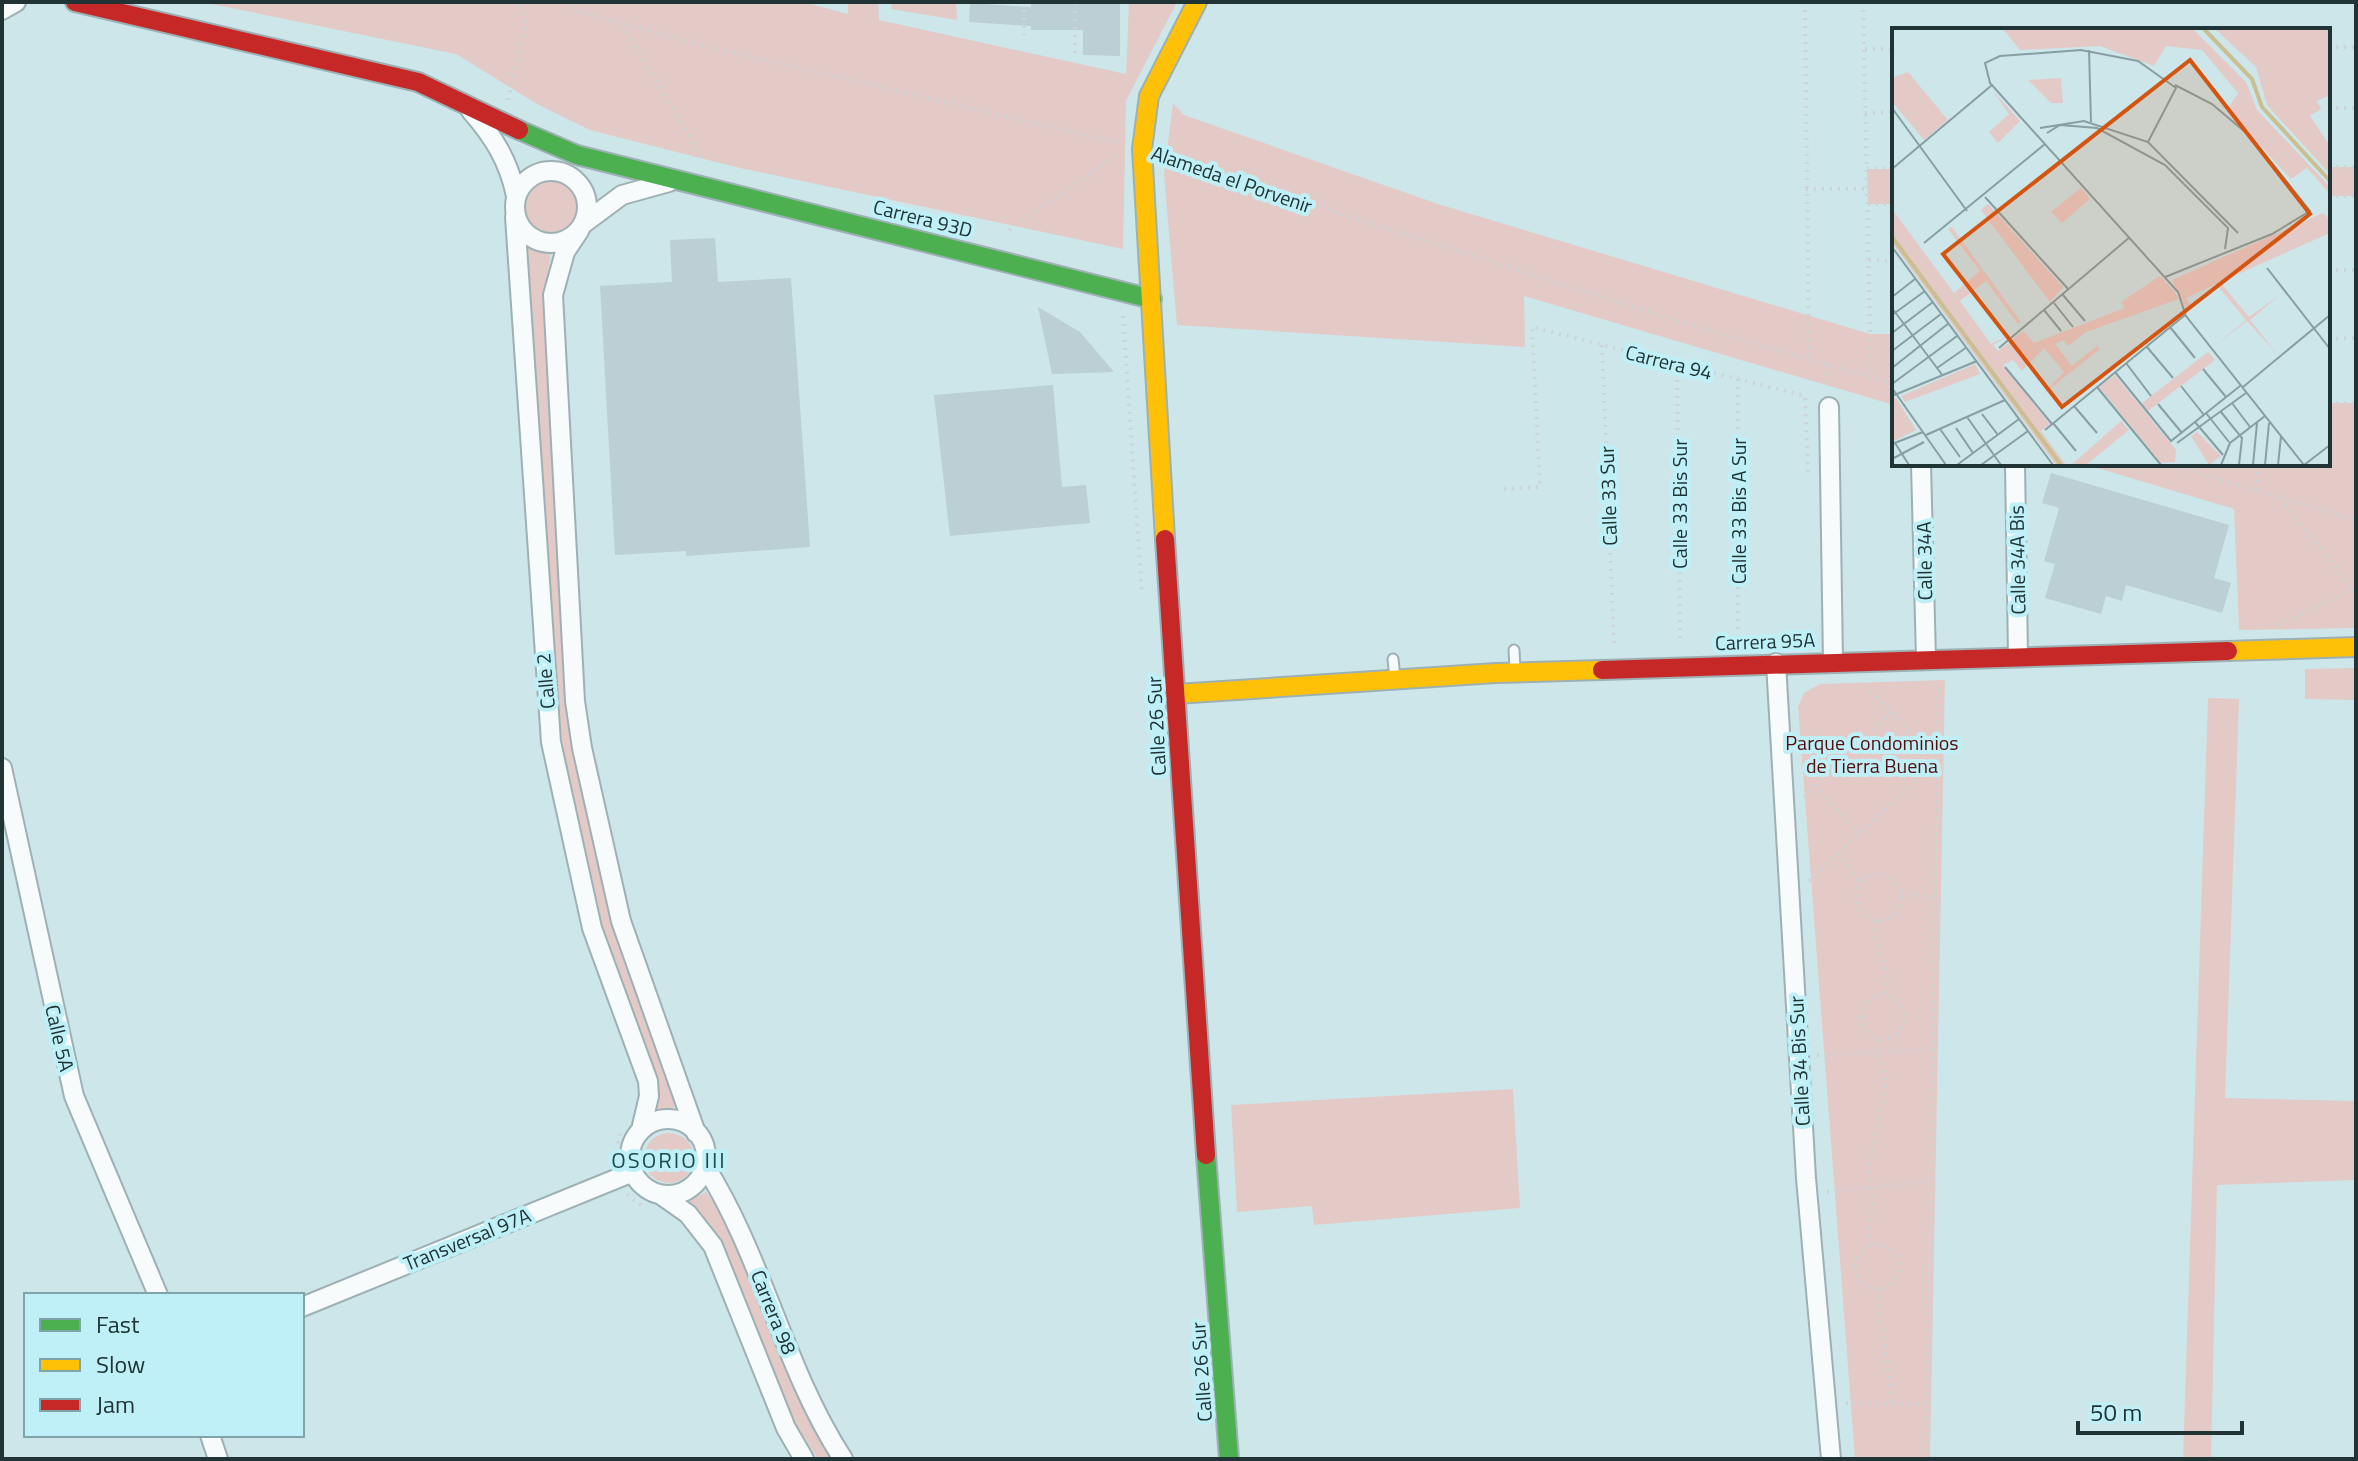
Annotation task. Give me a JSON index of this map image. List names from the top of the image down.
{
  "streets": {
    "street": [
      "Carrera 93D",
      "Calle 34A Bis",
      "Calle 34A",
      "Carrera 95A",
      "Calle 2",
      "Calle 26 Sur",
      "Calle 5A",
      "Calle 34 Bis Sur",
      "Transversal 97A",
      "Carrera 98"
    ],
    "path": [
      "Alameda el Porvenir",
      "Carrera 94",
      "Calle 33 Sur",
      "Calle 33 Bis Sur",
      "Calle 33 Bis A Sur"
    ]
  },
  "crossings": [
    ["Alameda el Porvenir", "Calle 26 Sur"],
    ["Carrera 93D", "Calle 2"],
    ["Carrera 93D", "Calle 26 Sur"],
    ["Carrera 94", "Calle 33 Sur"],
    ["Carrera 94", "Calle 33 Bis Sur"],
    ["Carrera 94", "Calle 33 Bis A Sur"],
    ["Calle 34A Bis", "Carrera 95A"],
    ["Calle 34A", "Carrera 95A"],
    ["Carrera 95A", "Calle 26 Sur"],
    ["Carrera 95A", "Calle 34 Bis Sur"],
    ["Calle 2", "Transversal 97A"],
    ["Calle 2", "Carrera 98"],
    ["Transversal 97A", "Carrera 98"]
  ],
  "districts": ["OSORIO III"],
  "parks": ["Parque Condominios de Tierra Buena"],
  "legend": ["Fast", "Slow", "Jam"],
  "scale_bar": "50 m"
}
